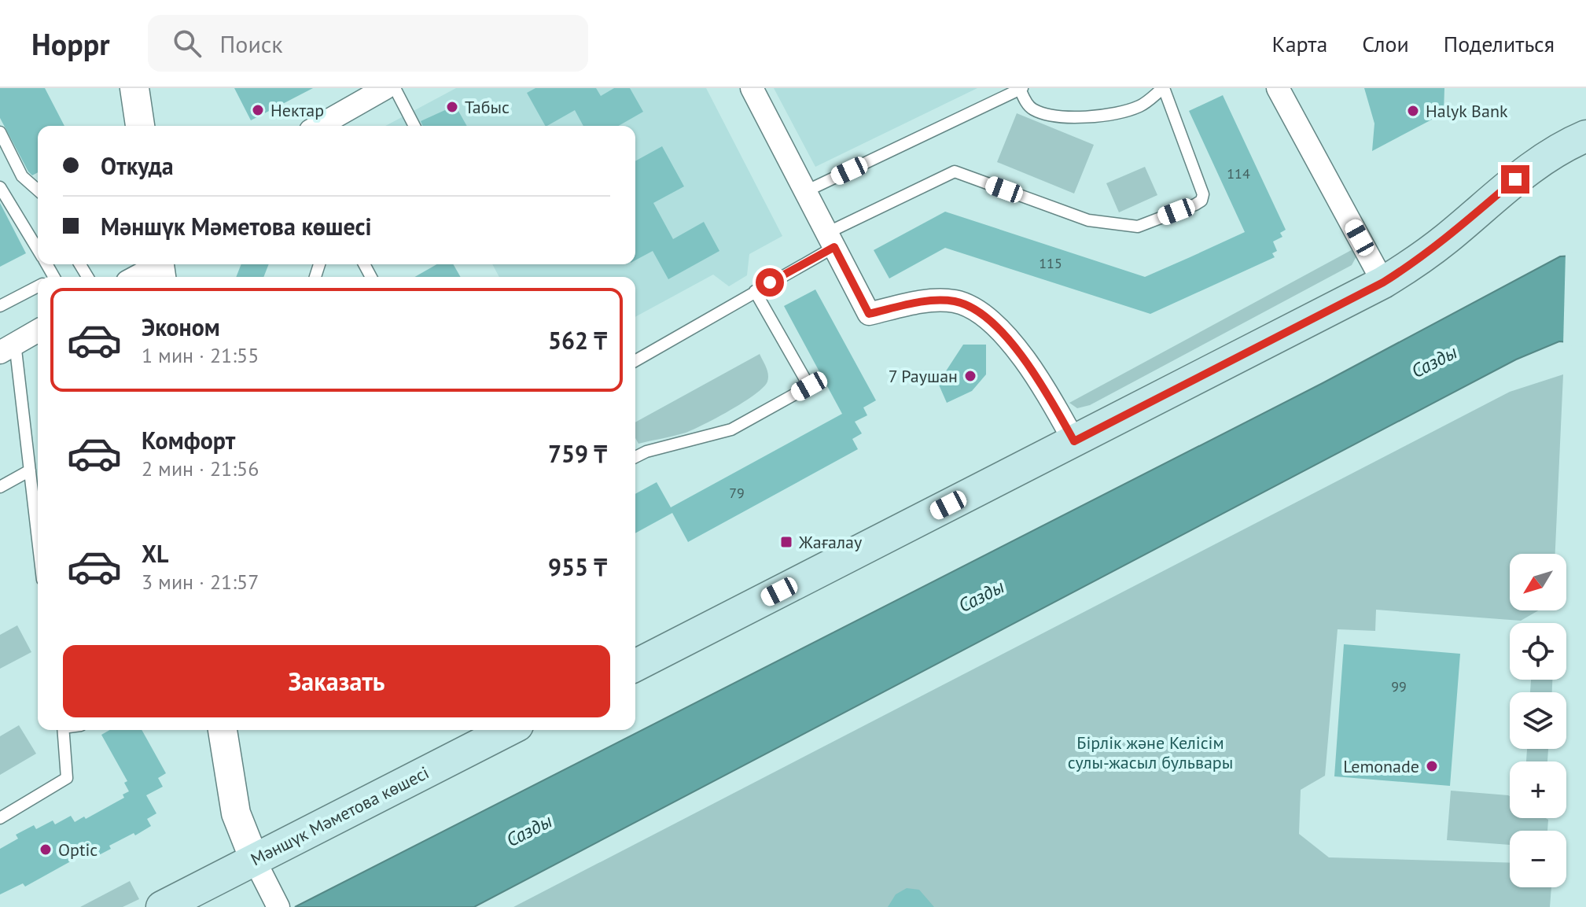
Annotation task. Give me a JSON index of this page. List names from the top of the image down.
{
  "streets": {
    "main road": ["Мәншүк Мәметова көшесі"]
  },
  "water": ["Сазды"],
  "parks": ["Бірлік және Келісім сулы-жасыл бульвары"],
  "places": {
    "other": [
      "Табыс",
      "Нектар",
      "Halyk Bank",
      "7 Раушан",
      "Lemonade",
      "Optic"
    ],
    "transit": ["Жағалау"]
  },
  "house_numbers": [
    "114",
    "115",
    "79",
    "99"
  ],
  "north": "bottom left",
  "page": {
    "header": "Hoppr",
    "search": "Поиск",
    "nav": ["Карта", "Слои", "Поделиться"],
    "banner": ["Откуда", "Мәншүк Мәметова көшесі"],
    "list": [
      {
        "name": "Эконом",
        "note": "1 мин · 21:55",
        "value": "562 ₸"
      },
      {
        "name": "Комфорт",
        "note": "2 мин · 21:56",
        "value": "759 ₸"
      },
      {
        "name": "XL",
        "note": "3 мин · 21:57",
        "value": "955 ₸"
      }
    ],
    "map_buttons": ["+", "−"],
    "buttons": "Заказать"
  }
}
